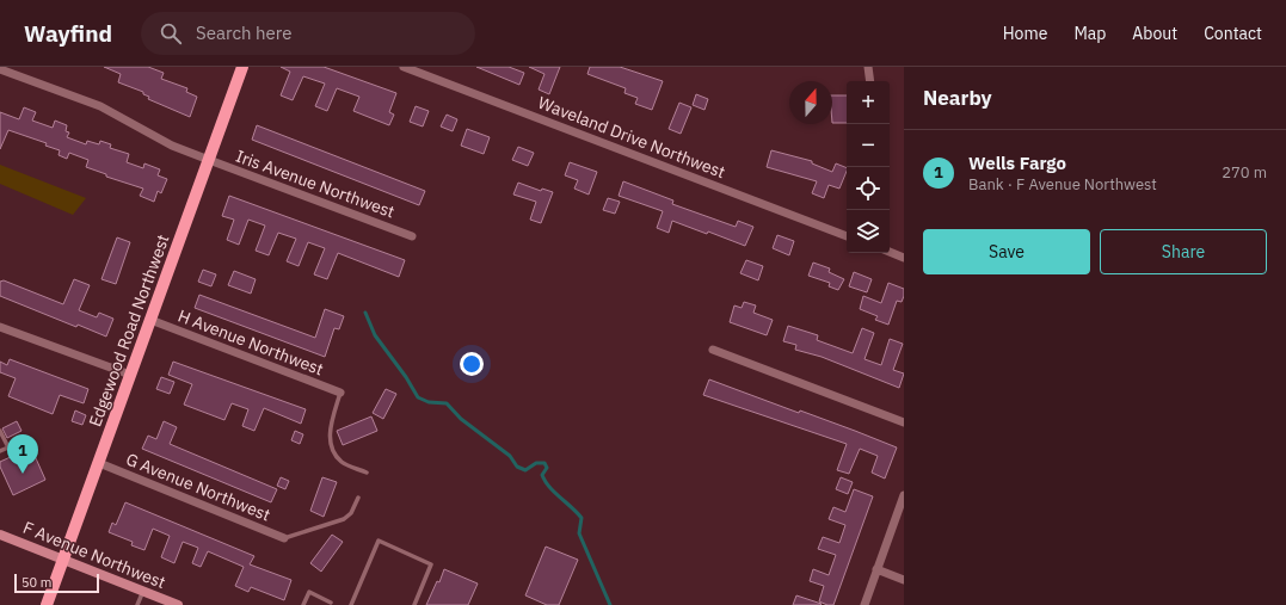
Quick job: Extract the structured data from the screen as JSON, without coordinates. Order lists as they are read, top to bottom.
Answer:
{
  "streets": {
    "main road": ["Edgewood Road Northwest", "F Avenue Northwest"],
    "street": [
      "Waveland Drive Northwest",
      "Iris Avenue Northwest",
      "H Avenue Northwest",
      "G Avenue Northwest"
    ]
  },
  "crossings": [
    ["Iris Avenue Northwest", "Edgewood Road Northwest"],
    ["Edgewood Road Northwest", "H Avenue Northwest"],
    ["Edgewood Road Northwest", "G Avenue Northwest"],
    ["Edgewood Road Northwest", "F Avenue Northwest"]
  ],
  "scale_bar": "50 m",
  "north": "top",
  "page": {
    "header": "Wayfind",
    "search": "Search here",
    "nav": [
      "Home",
      "Map",
      "About",
      "Contact"
    ],
    "heading": "Nearby",
    "map_buttons": ["+", "−"],
    "list": [
      {
        "mark": "1",
        "name": "Wells Fargo",
        "note": "Bank · F Avenue Northwest",
        "value": "270 m"
      }
    ],
    "buttons": ["Save", "Share"],
    "pins": "1",
    "scale": "50 m"
  }
}
